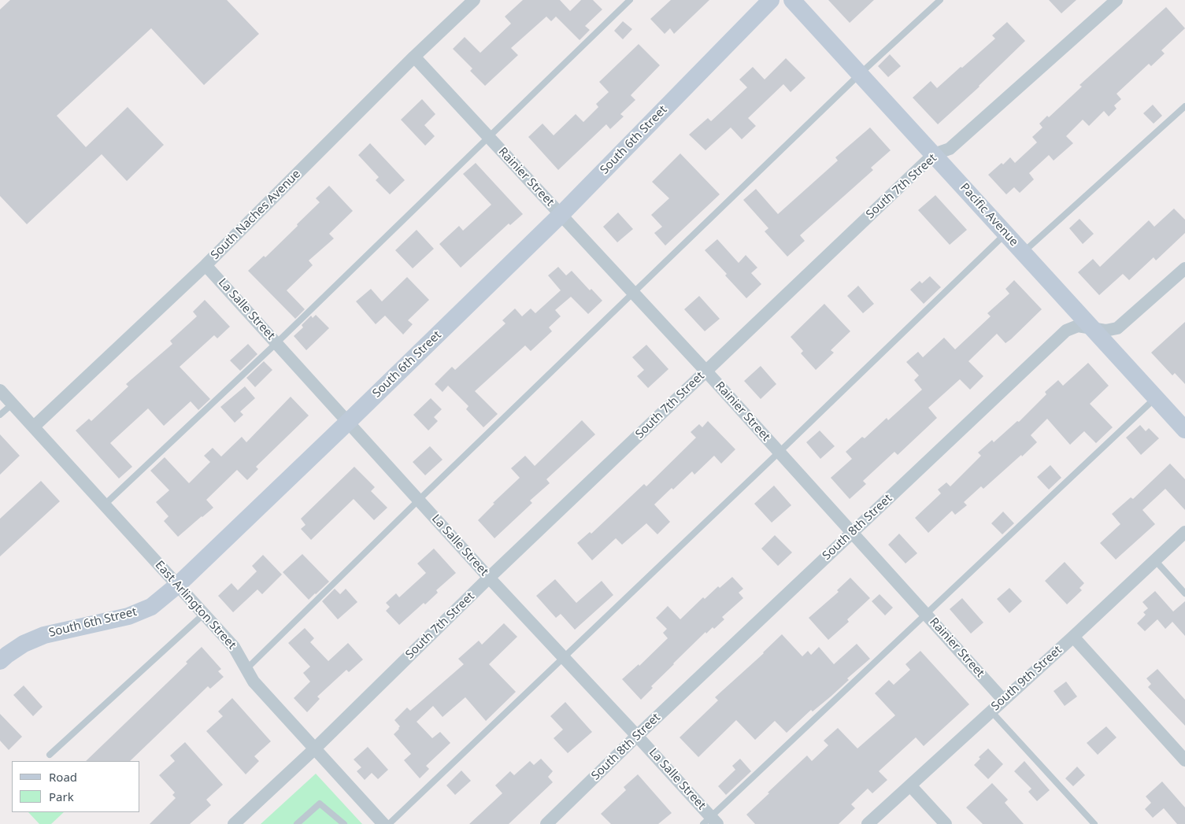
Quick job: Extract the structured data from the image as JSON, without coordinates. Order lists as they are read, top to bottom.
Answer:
{
  "streets": {
    "street": [
      "South 6th Street",
      "Rainier Street",
      "South 7th Street",
      "South Naches Avenue",
      "Pacific Avenue",
      "La Salle Street",
      "South 8th Street",
      "East Arlington Street",
      "South 9th Street"
    ]
  },
  "crossings": [
    ["South 6th Street", "Rainier Street"],
    ["South 6th Street", "La Salle Street"],
    ["South 6th Street", "East Arlington Street"],
    ["Rainier Street", "South 7th Street"],
    ["Rainier Street", "South Naches Avenue"],
    ["Rainier Street", "South 8th Street"],
    ["Rainier Street", "South 9th Street"],
    ["South 7th Street", "Pacific Avenue"],
    ["South 7th Street", "La Salle Street"],
    ["South 7th Street", "East Arlington Street"],
    ["South Naches Avenue", "La Salle Street"],
    ["South Naches Avenue", "East Arlington Street"],
    ["Pacific Avenue", "South 8th Street"],
    ["La Salle Street", "South 8th Street"]
  ],
  "legend": ["Road", "Park"]
}
